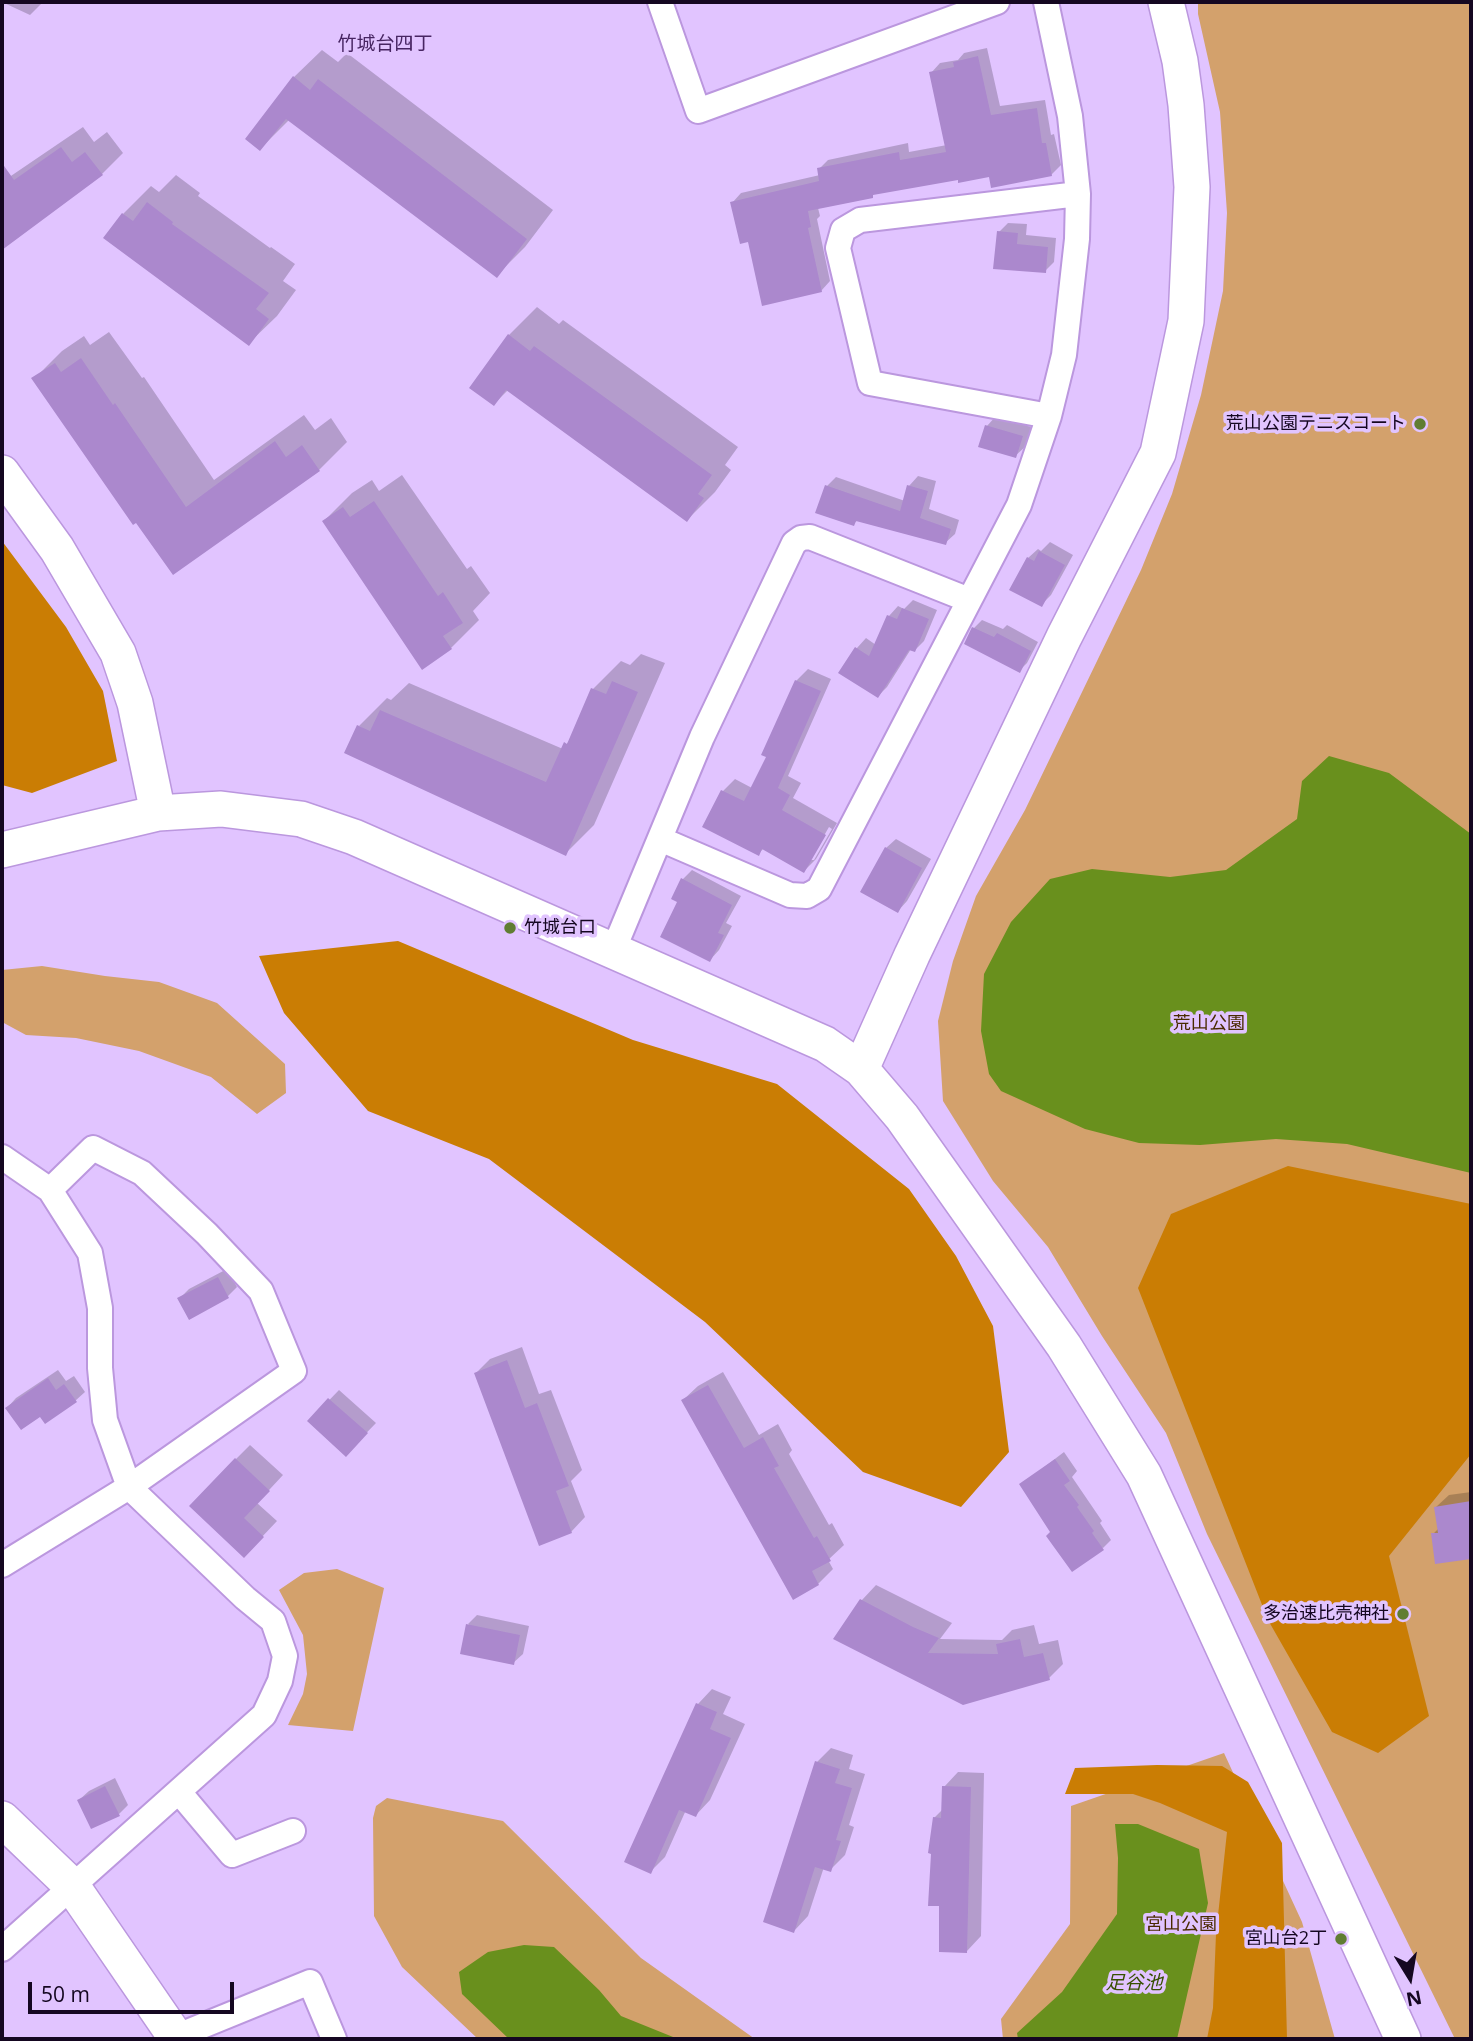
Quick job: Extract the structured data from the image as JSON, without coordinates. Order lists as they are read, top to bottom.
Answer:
{
  "districts": ["竹城台四丁"],
  "water": ["足谷池"],
  "parks": ["荒山公園", "宮山公園"],
  "places": [
    "荒山公園テニスコート",
    "竹城台口",
    "多治速比売神社",
    "宮山台2丁"
  ],
  "scale_bar": "50 m",
  "north": "bottom"
}
